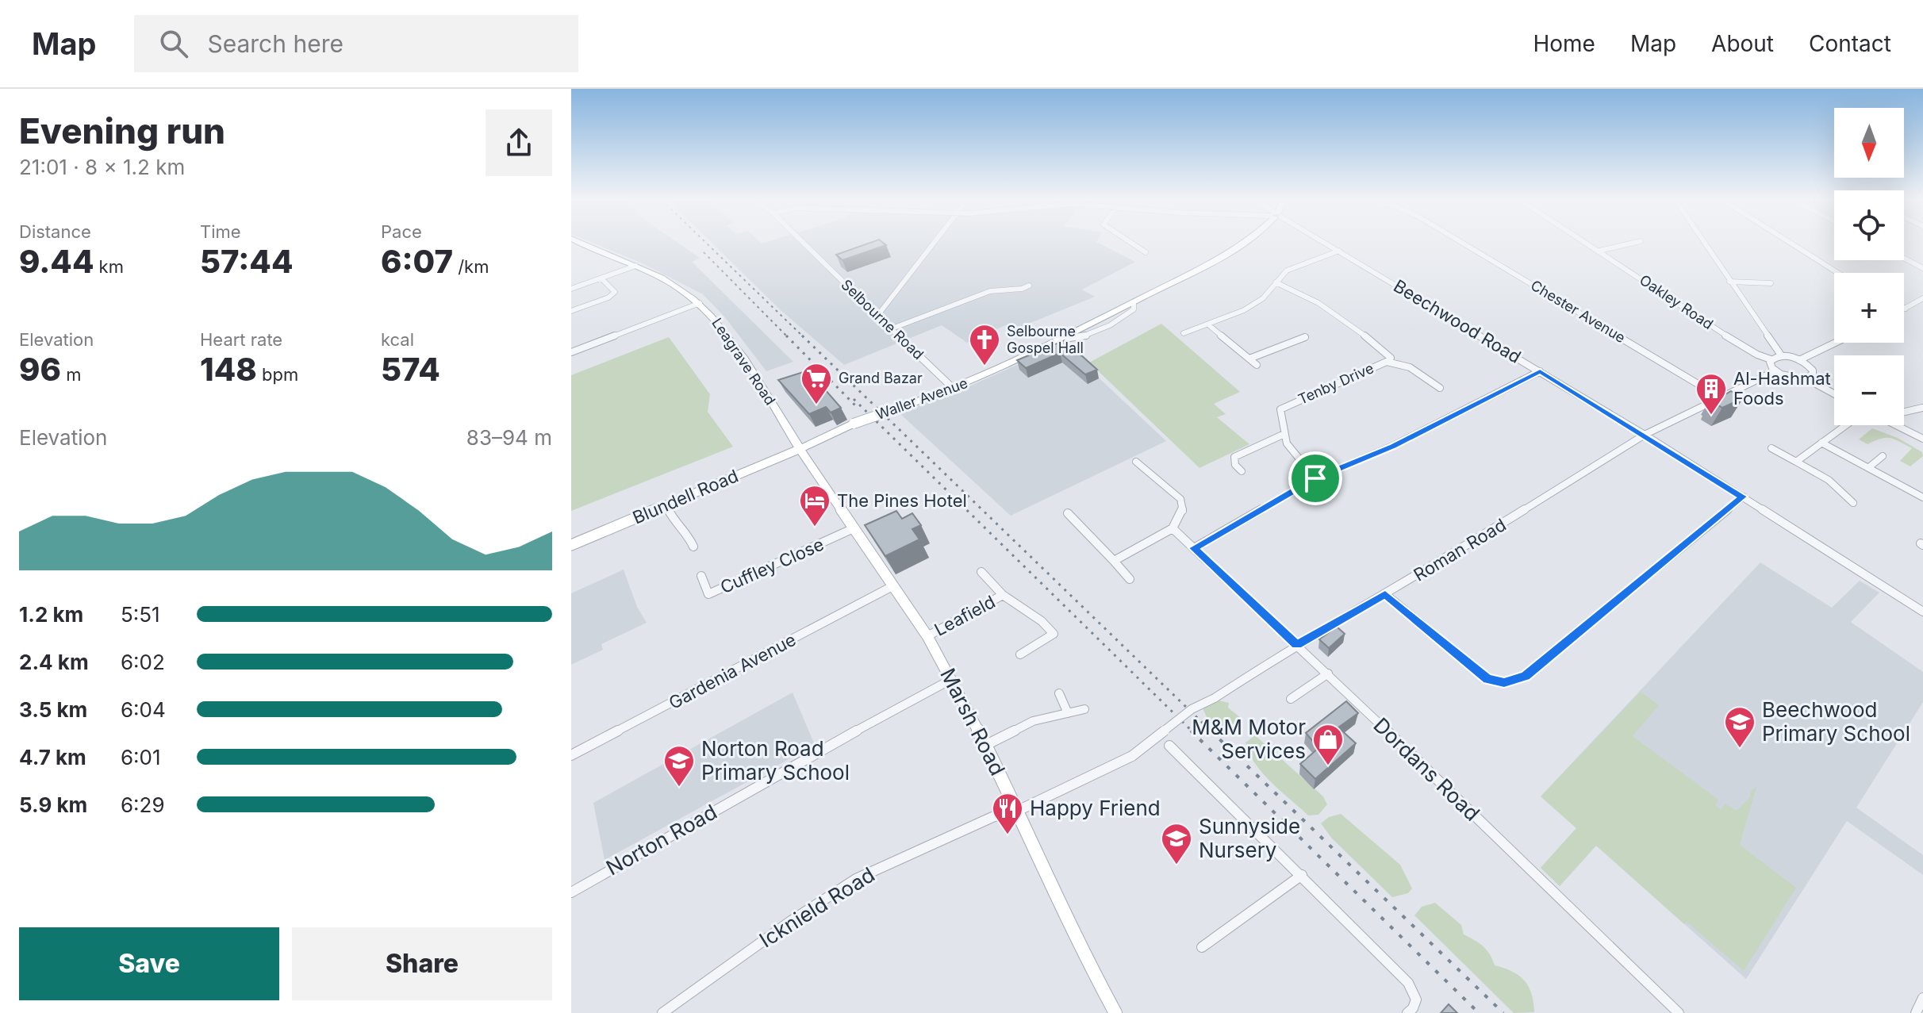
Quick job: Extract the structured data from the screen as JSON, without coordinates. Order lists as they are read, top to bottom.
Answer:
{
  "streets": {
    "main road": [
      "Leagrave Road",
      "Waller Avenue",
      "Blundell Road",
      "Marsh Road"
    ],
    "street": [
      "Oakley Road",
      "Chester Avenue",
      "Selbourne Road",
      "Beechwood Road",
      "Tenby Drive",
      "Roman Road",
      "Cuffley Close",
      "Leafield",
      "Gardenia Avenue",
      "Dordans Road",
      "Norton Road",
      "Icknield Road"
    ]
  },
  "crossings": [
    ["Chester Avenue", "Roman Road"],
    ["Selbourne Road", "Waller Avenue"],
    ["Beechwood Road", "Roman Road"],
    ["Leagrave Road", "Waller Avenue"],
    ["Leagrave Road", "Blundell Road"],
    ["Leagrave Road", "Marsh Road"],
    ["Waller Avenue", "Blundell Road"],
    ["Waller Avenue", "Marsh Road"],
    ["Blundell Road", "Marsh Road"],
    ["Roman Road", "Marsh Road"],
    ["Roman Road", "Dordans Road"],
    ["Roman Road", "Icknield Road"],
    ["Cuffley Close", "Marsh Road"],
    ["Leafield", "Marsh Road"],
    ["Gardenia Avenue", "Marsh Road"],
    ["Marsh Road", "Norton Road"],
    ["Marsh Road", "Icknield Road"]
  ],
  "places": {
    "church": ["Selbourne Gospel Hall"],
    "supermarket": ["Grand Bazar"],
    "building": ["Al-Hashmat Foods"],
    "hotel": ["The Pines Hotel"],
    "school or university": ["Beechwood Primary School", "Norton Road Primary School", "Sunnyside Nursery"],
    "shop": ["M&M Motor Services"],
    "restaurant": ["Happy Friend"]
  },
  "north": "bottom",
  "page": {
    "header": "Map",
    "search": "Search here",
    "nav": [
      "Home",
      "Map",
      "About",
      "Contact"
    ],
    "heading": ["Evening run", "21:01 · 8 × 1.2 km"],
    "map_buttons": ["+", "−"],
    "stats": [
      ["Distance", "9.44 km"],
      ["Time", "57:44"],
      ["Pace", "6:07 /km"],
      ["Elevation", "96 m"],
      ["Heart rate", "148 bpm"],
      ["kcal", "574"]
    ],
    "chart": ["Elevation", "83–94 m"],
    "list": [
      {
        "name": "1.2 km",
        "note": "5:51"
      },
      {
        "name": "2.4 km",
        "note": "6:02"
      },
      {
        "name": "3.5 km",
        "note": "6:04"
      },
      {
        "name": "4.7 km",
        "note": "6:01"
      },
      {
        "name": "5.9 km",
        "note": "6:29"
      }
    ],
    "buttons": ["Save", "Share"]
  }
}
